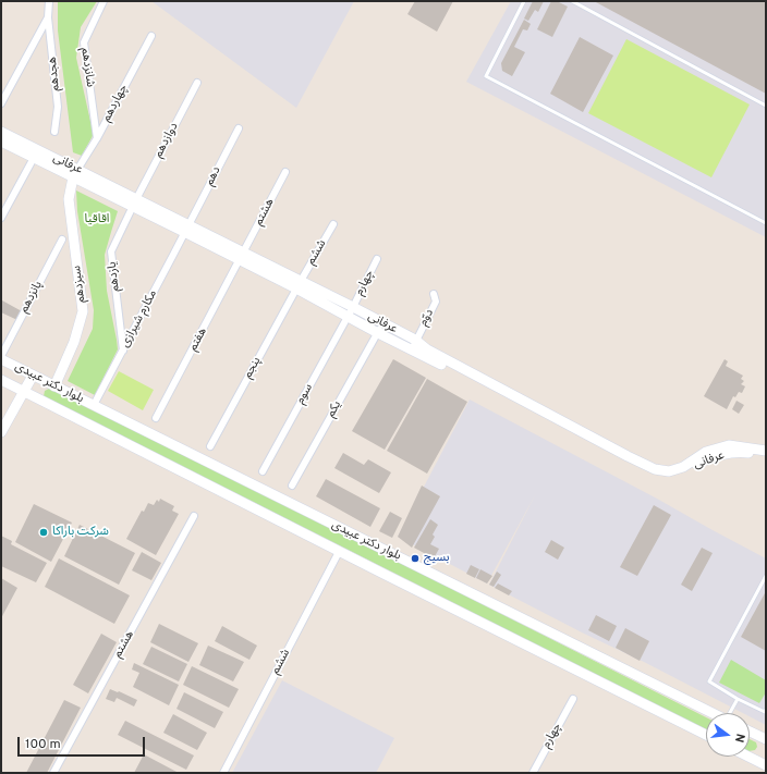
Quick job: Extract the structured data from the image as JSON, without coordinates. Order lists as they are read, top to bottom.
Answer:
{
  "streets": {
    "main road": ["عرفانی", "سیزدهم", "بلوار دکتر عبیدی"],
    "street": [
      "شانزدهم",
      "هجدهم",
      "چهاردهم",
      "دوازدهم",
      "دهم",
      "هشتم",
      "ششم",
      "یازدهم",
      "چهارم",
      "پانزدهم",
      "دوّم",
      "مکارم شیرازی",
      "هفتم",
      "پنجم",
      "سوم",
      "یکم"
    ]
  },
  "crossings": [
    ["شانزدهم", "چهاردهم"],
    ["چهاردهم", "عرفانی"],
    ["چهاردهم", "سیزدهم"],
    ["دوازدهم", "عرفانی"],
    ["دوازدهم", "یازدهم"],
    ["عرفانی", "دهم"],
    ["عرفانی", "هشتم"],
    ["عرفانی", "ششم"],
    ["عرفانی", "یازدهم"],
    ["عرفانی", "چهارم"],
    ["عرفانی", "سیزدهم"],
    ["عرفانی", "دوّم"],
    ["عرفانی", "مکارم شیرازی"],
    ["عرفانی", "هفتم"],
    ["عرفانی", "پنجم"],
    ["عرفانی", "سوم"],
    ["عرفانی", "یکم"],
    ["دهم", "مکارم شیرازی"],
    ["هشتم", "هفتم"],
    ["ششم", "پنجم"],
    ["ششم", "بلوار دکتر عبیدی"],
    ["یازدهم", "مکارم شیرازی"],
    ["چهارم", "سوم"],
    ["سیزدهم", "بلوار دکتر عبیدی"],
    ["مکارم شیرازی", "بلوار دکتر عبیدی"]
  ],
  "parks": ["اقاقیا"],
  "places": ["شرکت باراکا", "بسیج"],
  "scale_bar": "100 m",
  "north": "right"
}
